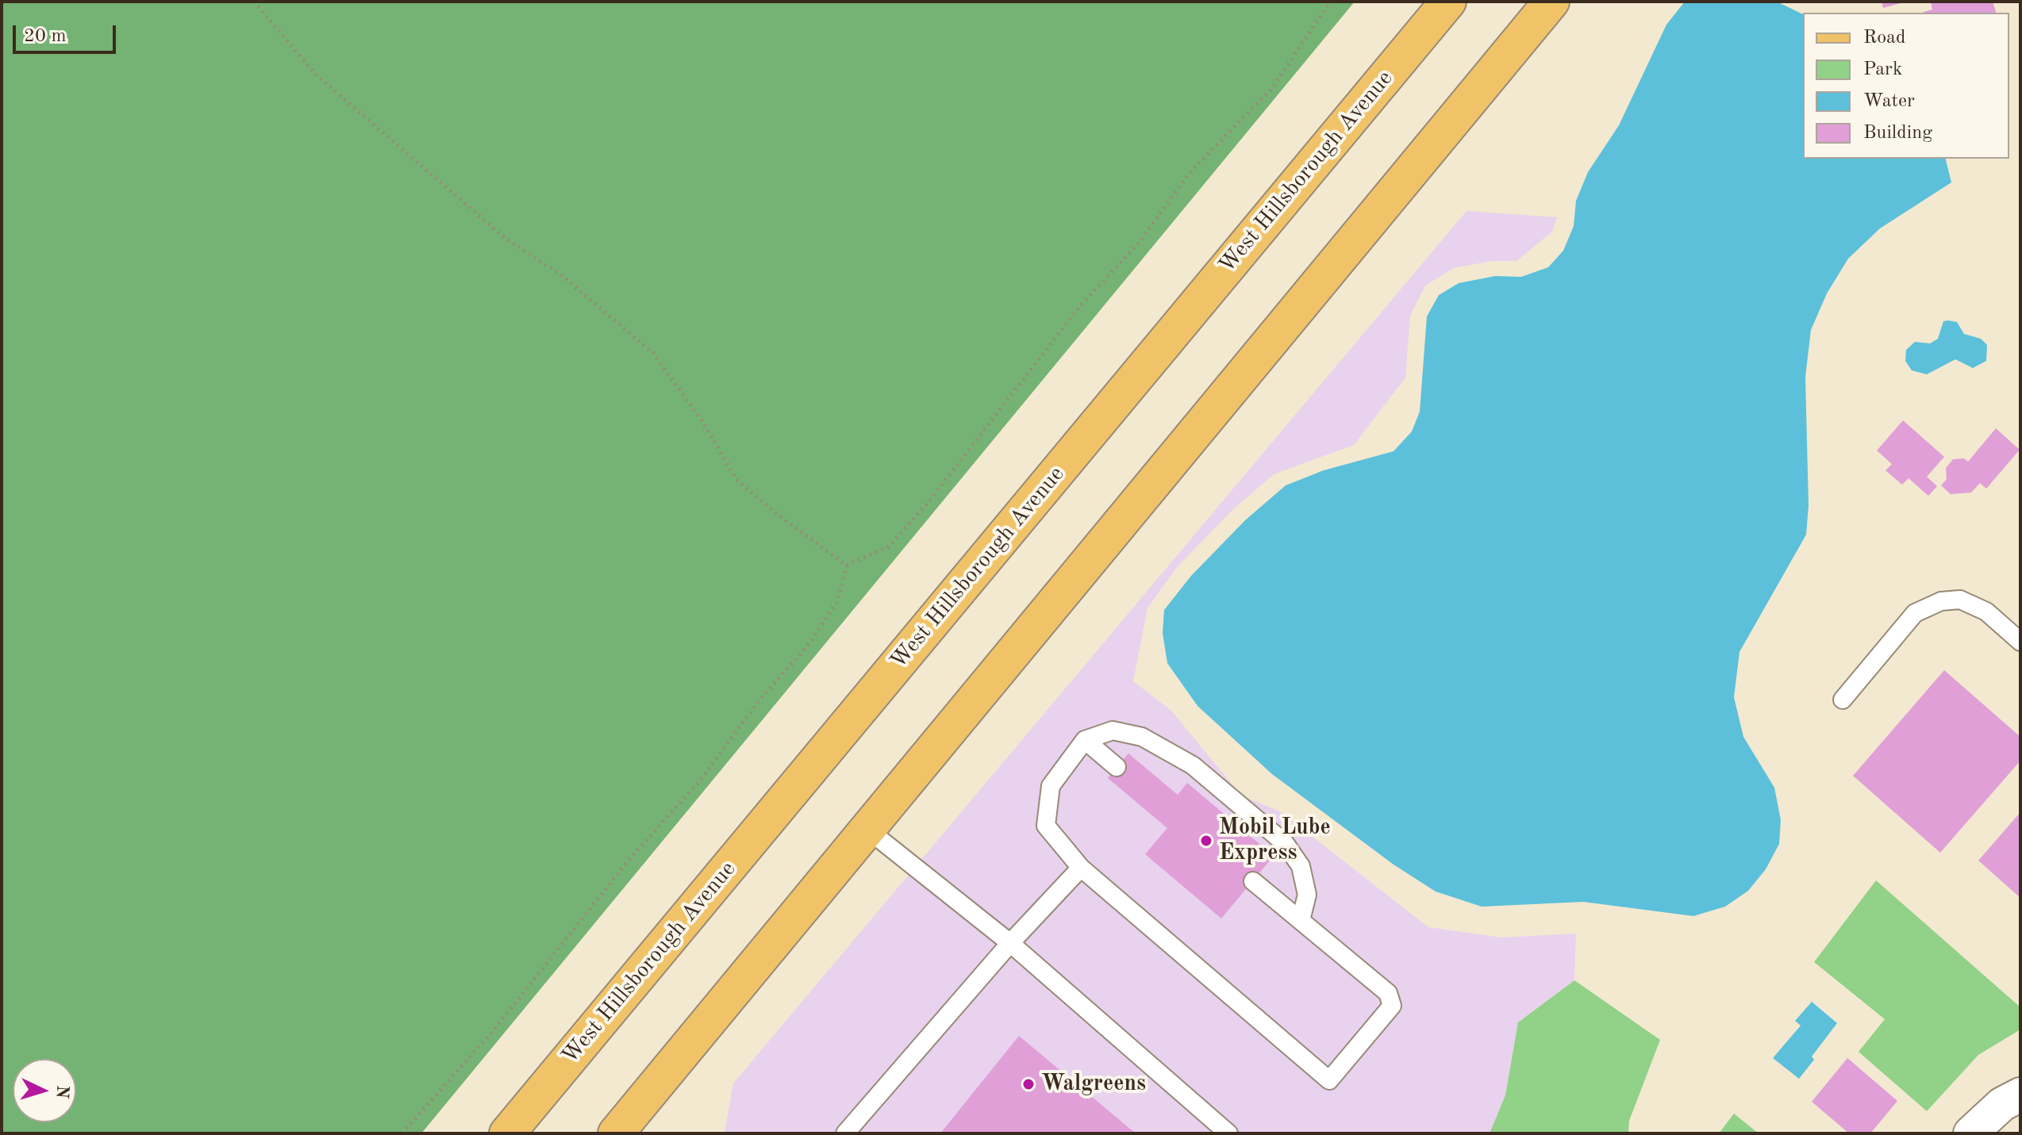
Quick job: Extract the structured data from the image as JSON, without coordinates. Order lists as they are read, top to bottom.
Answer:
{
  "streets": {
    "main road": ["West Hillsborough Avenue"]
  },
  "places": ["Mobil Lube Express", "Walgreens"],
  "legend": [
    "Road",
    "Park",
    "Water",
    "Building"
  ],
  "scale_bar": "20 m",
  "north": "right"
}
